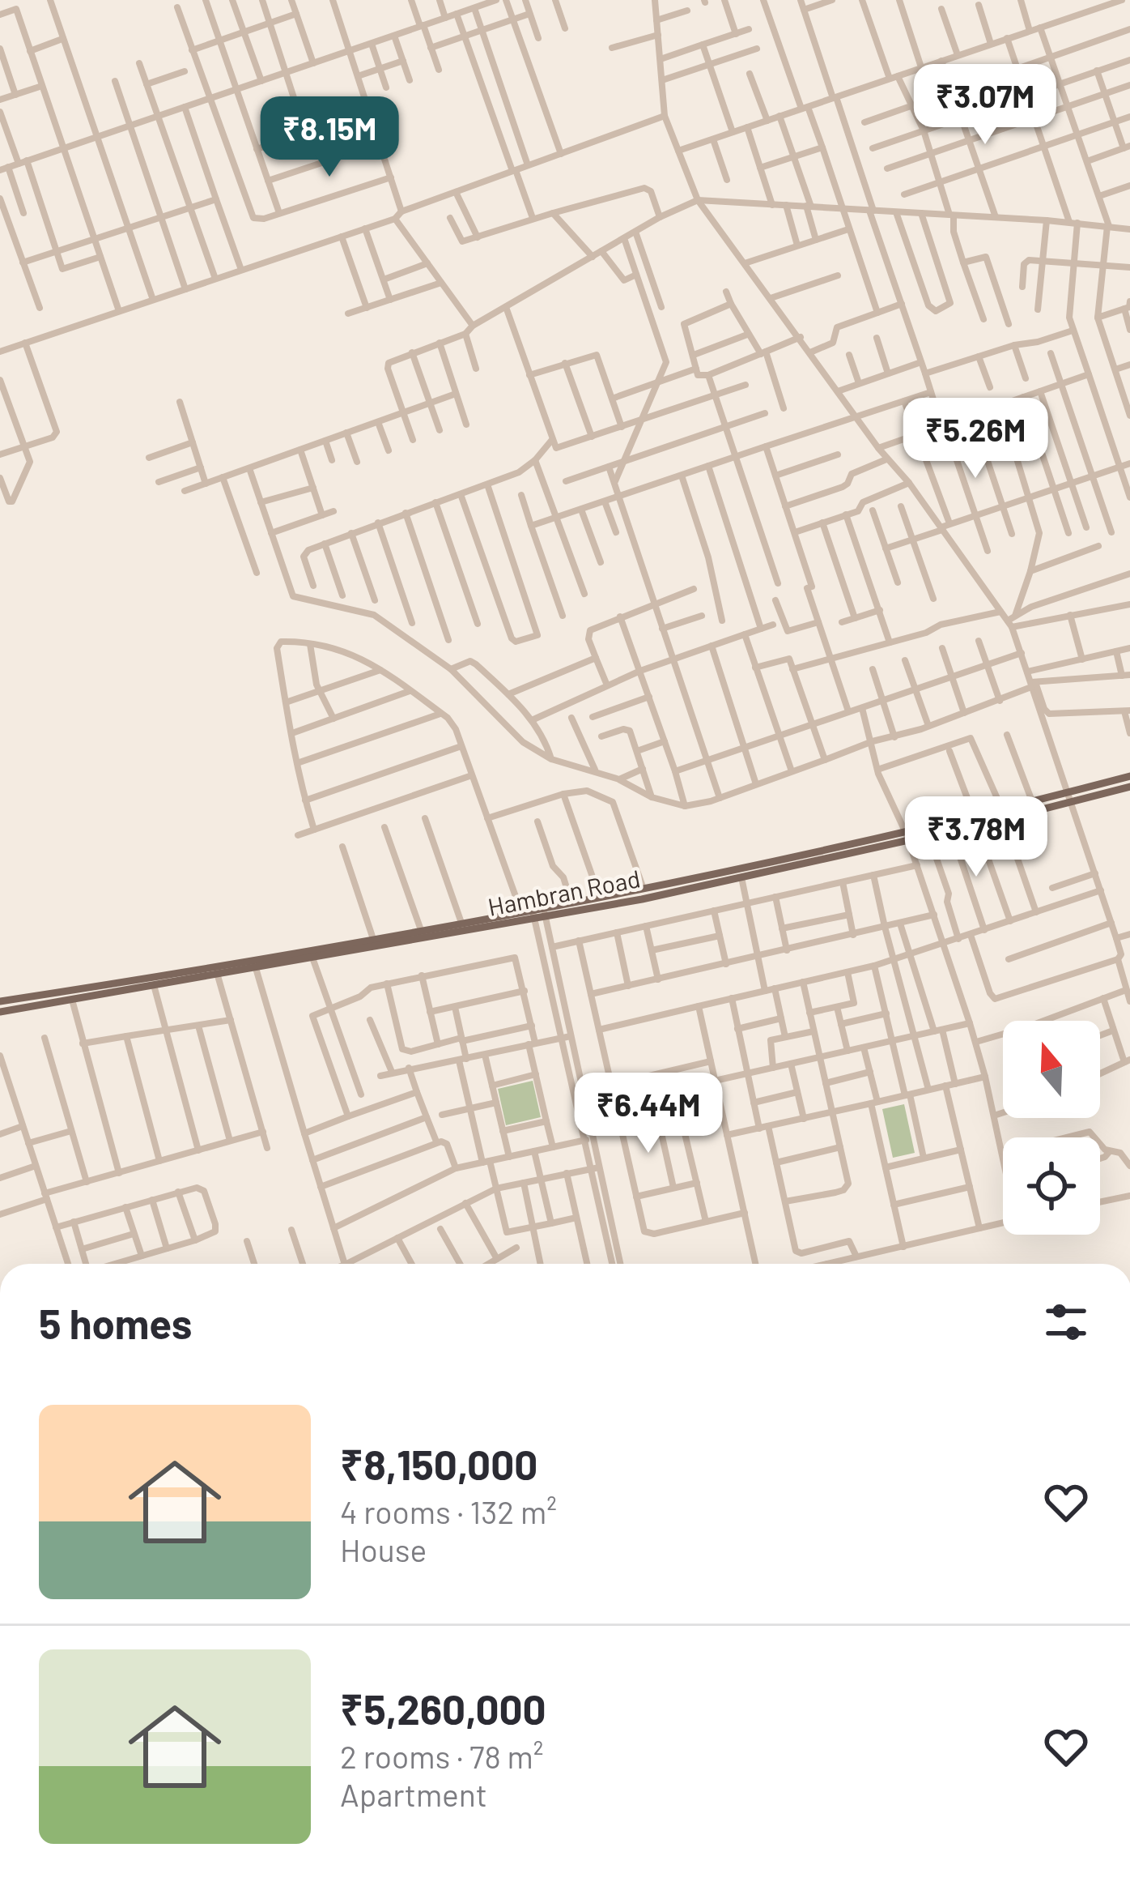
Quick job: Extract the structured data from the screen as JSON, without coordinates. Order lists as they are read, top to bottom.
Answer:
{
  "streets": {
    "main road": ["Hambran Road"]
  },
  "north": "top",
  "page": {
    "price": [
      "₹3.07M",
      "₹8.15M",
      "₹5.26M",
      "₹3.78M",
      "₹6.44M"
    ],
    "heading": "5 homes",
    "list": [
      {
        "name": "₹8,150,000",
        "note": "4 rooms · 132 m² · House"
      },
      {
        "name": "₹5,260,000",
        "note": "2 rooms · 78 m² · Apartment"
      }
    ]
  }
}
